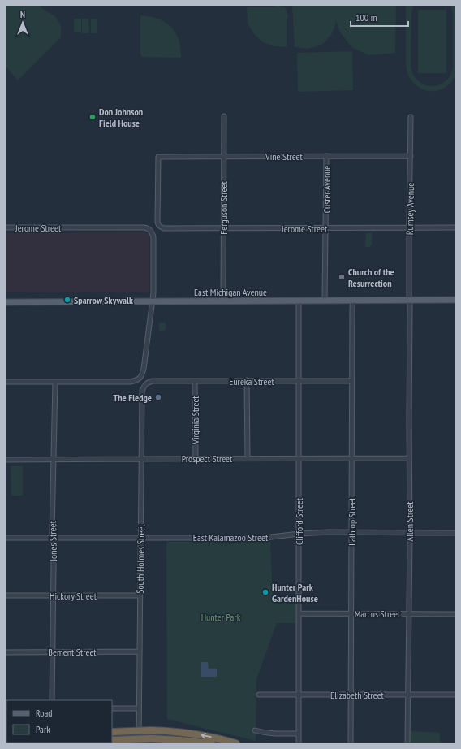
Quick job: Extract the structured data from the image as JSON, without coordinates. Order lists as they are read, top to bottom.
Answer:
{
  "streets": {
    "main road": ["East Michigan Avenue"],
    "street": [
      "Vine Street",
      "Custer Avenue",
      "Ferguson Street",
      "Rumsey Avenue",
      "Jerome Street",
      "Eureka Street",
      "Virginia Street",
      "Prospect Street",
      "Clifford Street",
      "Lathrop Street",
      "Allen Street",
      "East Kalamazoo Street",
      "Jones Street",
      "South Holmes Street",
      "Hickory Street",
      "Marcus Street",
      "Bement Street",
      "Elizabeth Street"
    ]
  },
  "crossings": [
    ["Vine Street", "Custer Avenue"],
    ["Vine Street", "Ferguson Street"],
    ["Vine Street", "Rumsey Avenue"],
    ["Vine Street", "Jerome Street"],
    ["Custer Avenue", "Jerome Street"],
    ["Custer Avenue", "East Michigan Avenue"],
    ["Ferguson Street", "Jerome Street"],
    ["Ferguson Street", "East Michigan Avenue"],
    ["Rumsey Avenue", "Jerome Street"],
    ["Rumsey Avenue", "East Michigan Avenue"],
    ["Rumsey Avenue", "Allen Street"],
    ["Jerome Street", "East Michigan Avenue"],
    ["East Michigan Avenue", "Clifford Street"],
    ["East Michigan Avenue", "Lathrop Street"],
    ["East Michigan Avenue", "Allen Street"],
    ["Eureka Street", "Virginia Street"],
    ["Eureka Street", "Clifford Street"],
    ["Eureka Street", "Lathrop Street"],
    ["Eureka Street", "South Holmes Street"],
    ["Virginia Street", "Prospect Street"],
    ["Prospect Street", "Clifford Street"],
    ["Prospect Street", "Lathrop Street"],
    ["Prospect Street", "Allen Street"],
    ["Prospect Street", "Jones Street"],
    ["Prospect Street", "South Holmes Street"],
    ["Clifford Street", "East Kalamazoo Street"],
    ["Clifford Street", "Marcus Street"],
    ["Clifford Street", "Elizabeth Street"],
    ["Lathrop Street", "East Kalamazoo Street"],
    ["Lathrop Street", "Marcus Street"],
    ["Lathrop Street", "Elizabeth Street"],
    ["Allen Street", "East Kalamazoo Street"],
    ["Allen Street", "Marcus Street"],
    ["Allen Street", "Elizabeth Street"],
    ["East Kalamazoo Street", "Jones Street"],
    ["East Kalamazoo Street", "South Holmes Street"],
    ["Jones Street", "Hickory Street"],
    ["Jones Street", "Bement Street"],
    ["South Holmes Street", "Hickory Street"],
    ["South Holmes Street", "Bement Street"]
  ],
  "parks": ["Hunter Park"],
  "places": [
    "Don Johnson Field House",
    "Church of the Resurrection",
    "Sparrow Skywalk",
    "The Fledge",
    "Hunter Park GardenHouse"
  ],
  "legend": ["Road", "Park"],
  "scale_bar": "100 m",
  "north": "top"
}
